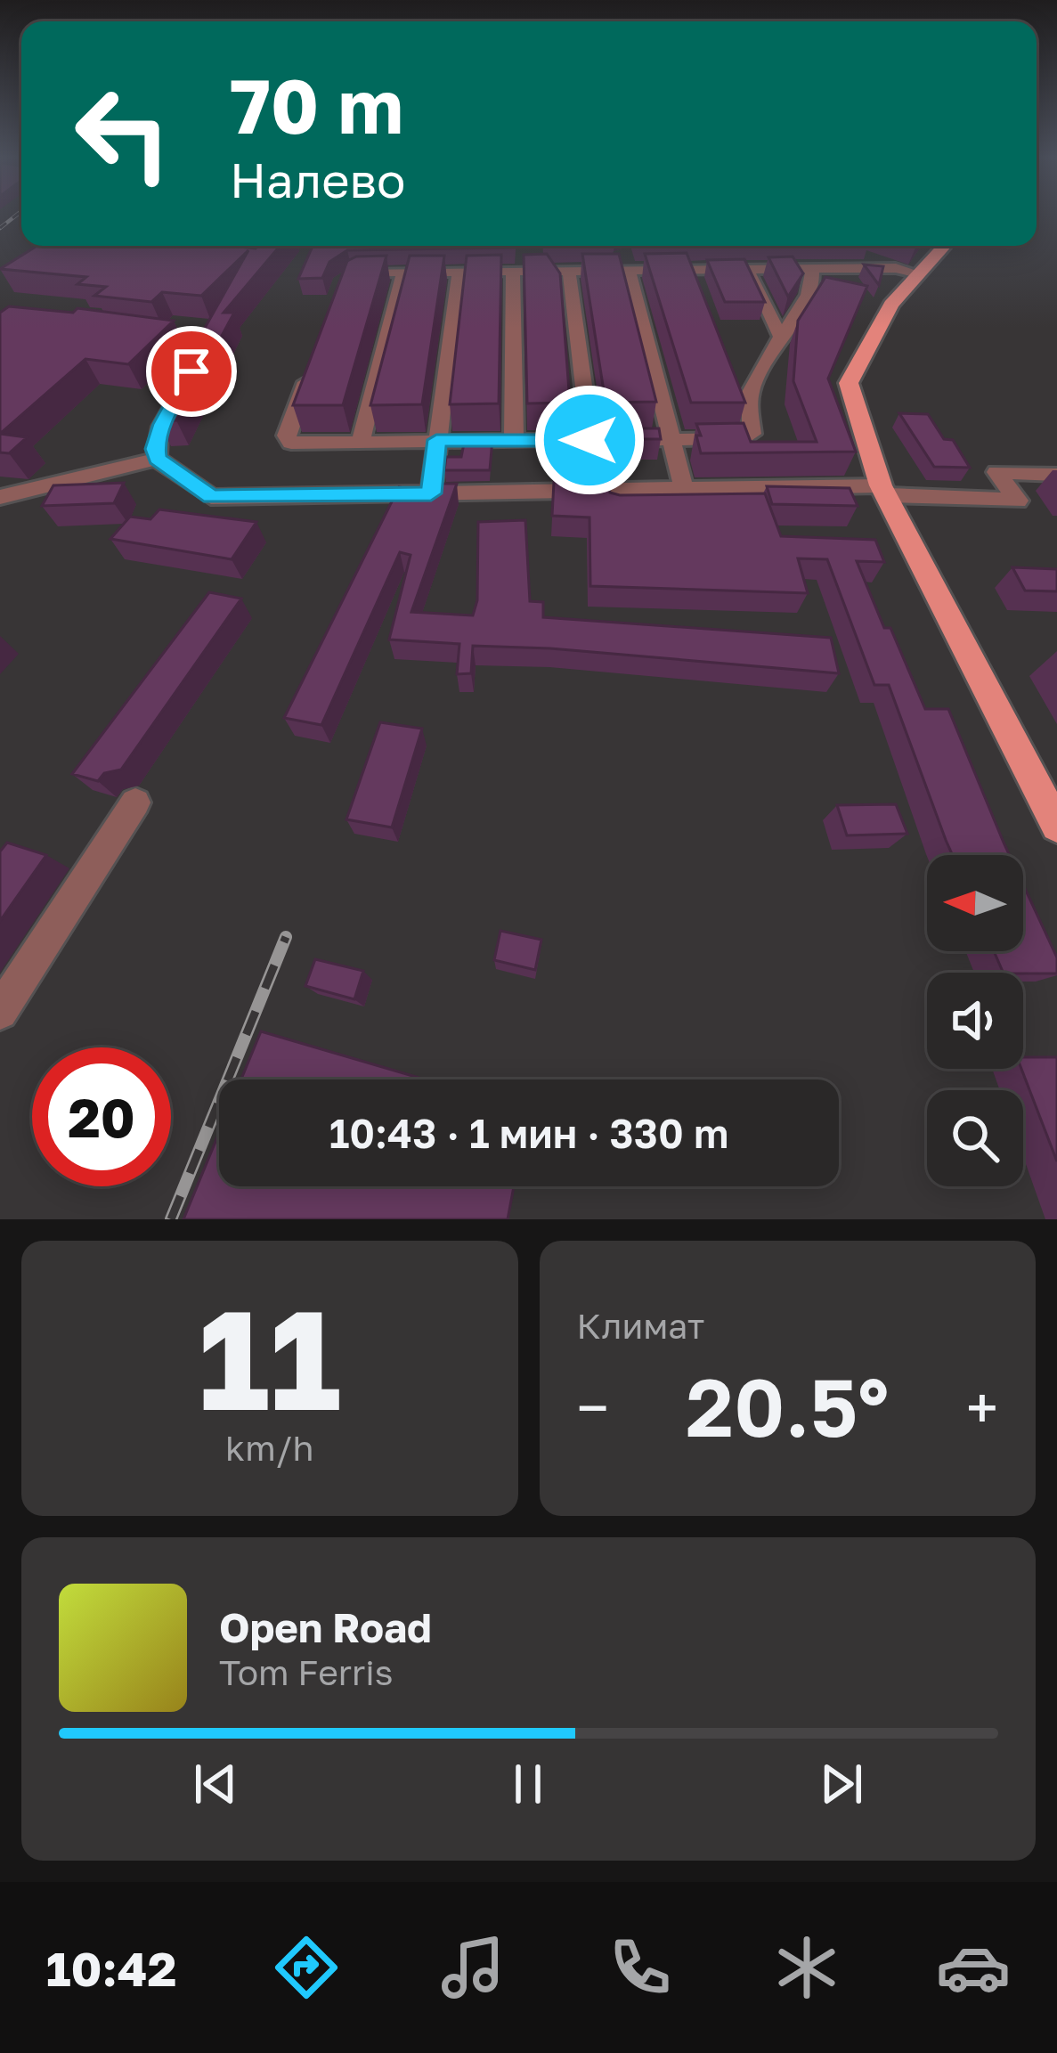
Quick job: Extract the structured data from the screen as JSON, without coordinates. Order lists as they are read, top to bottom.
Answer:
{
  "north": "left",
  "page": {
    "turn": ["70 m", "Налево"],
    "limit": "20",
    "trip": "10:43 · 1 мин · 330 m",
    "tile": [
      ["11", "km/h"],
      "Климат"
    ],
    "heat": ["−", "20.5°", "+"],
    "song": ["Open Road", "Tom Ferris"],
    "tabs": "10:42"
  }
}
